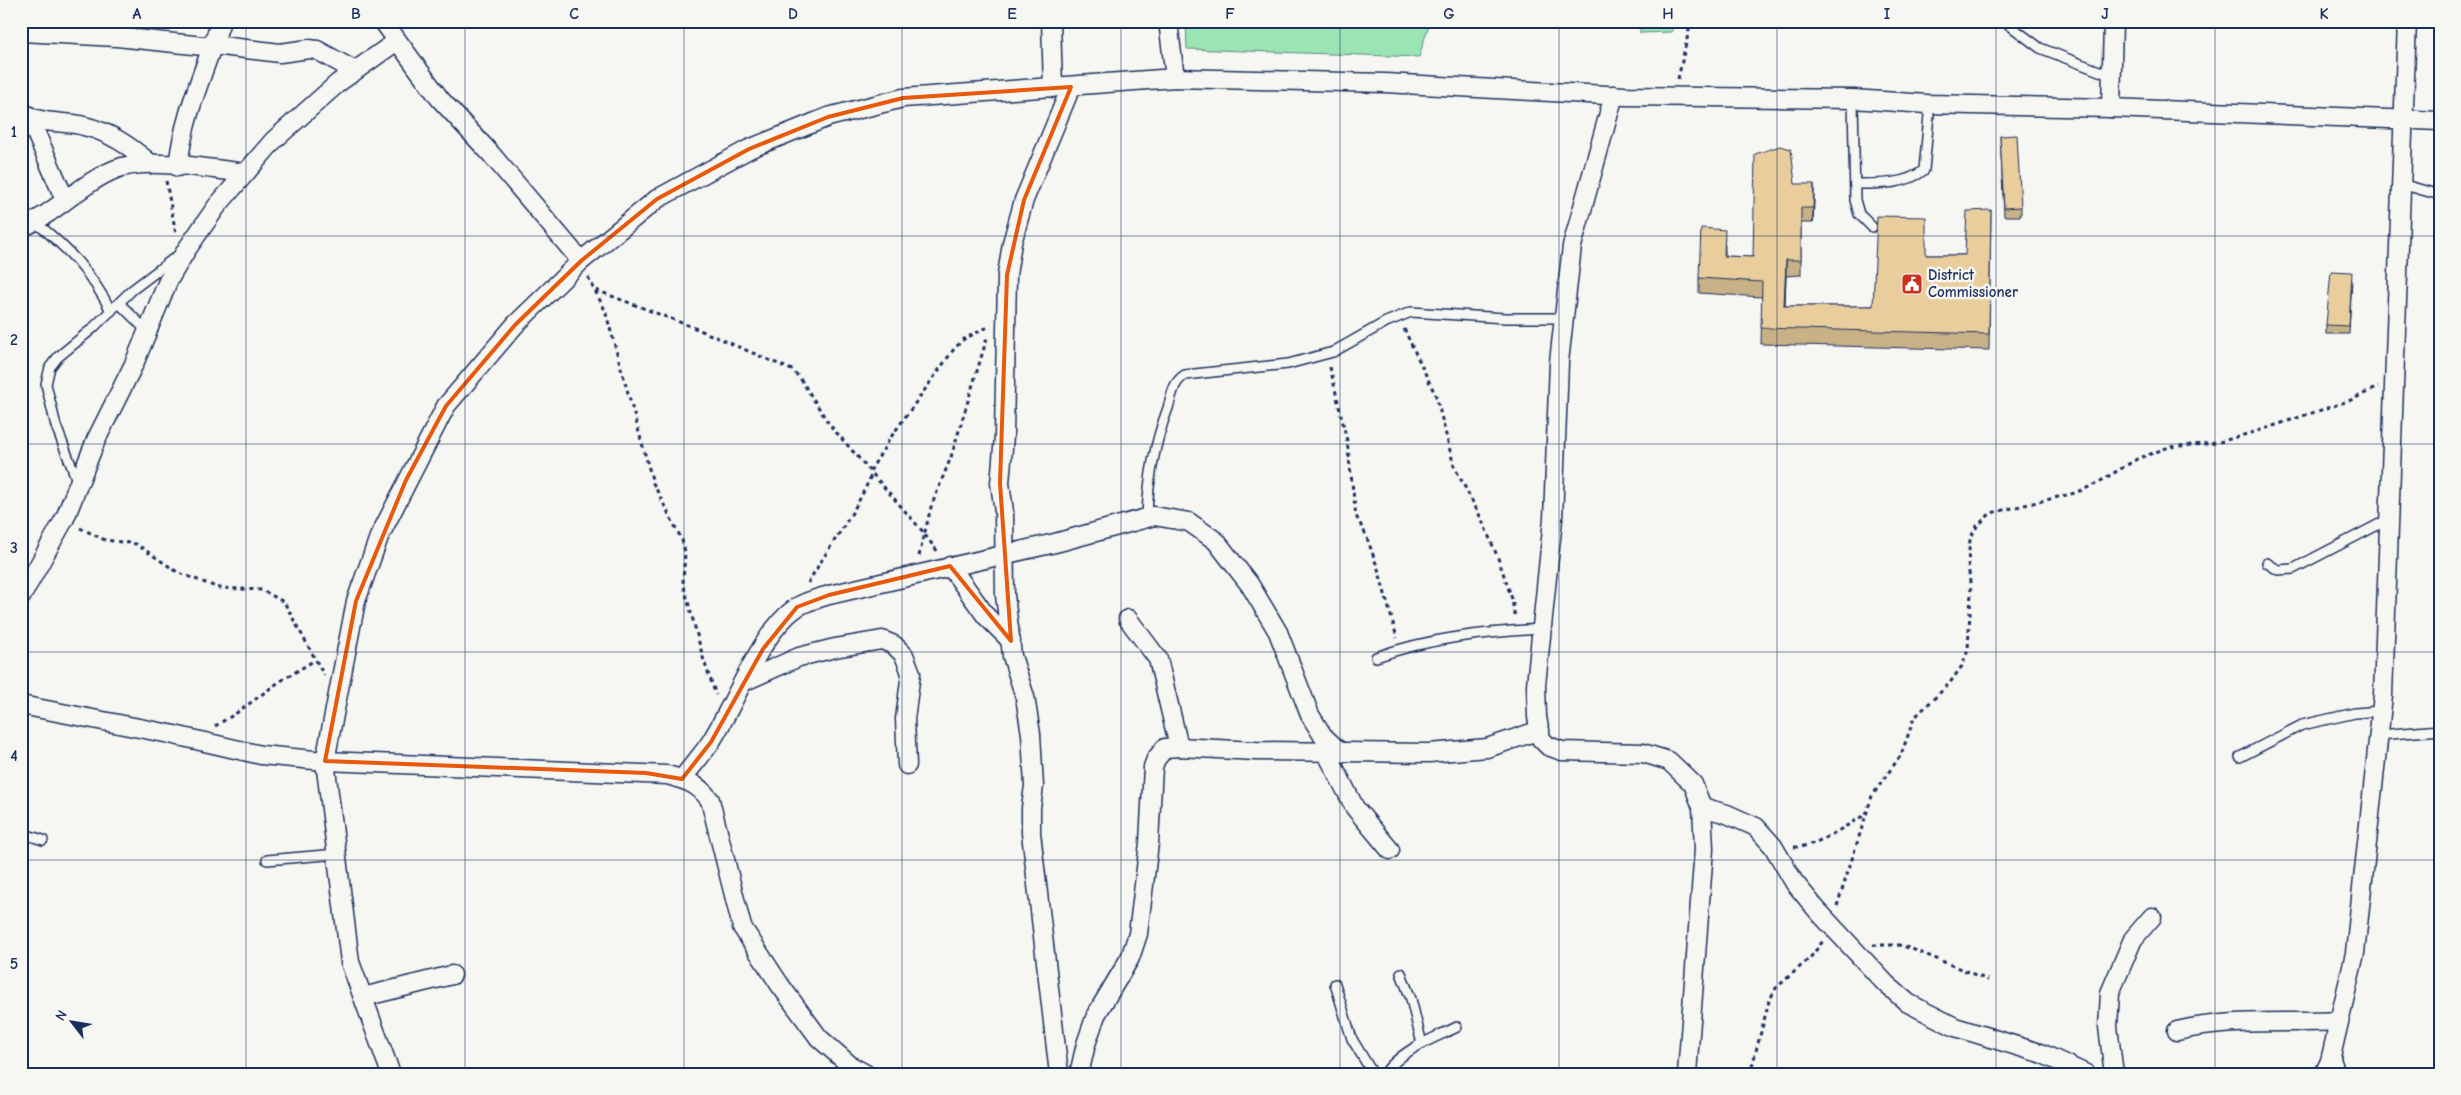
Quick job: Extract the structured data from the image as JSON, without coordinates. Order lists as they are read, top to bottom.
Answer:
{
  "places": {
    "public building": ["District Commissioner"]
  },
  "north": "top left",
  "grid": {
    "columns": [
      "A",
      "B",
      "C",
      "D",
      "E",
      "F",
      "G",
      "H",
      "I",
      "J",
      "K"
    ],
    "rows": [
      "1",
      "2",
      "3",
      "4",
      "5"
    ]
  }
}
